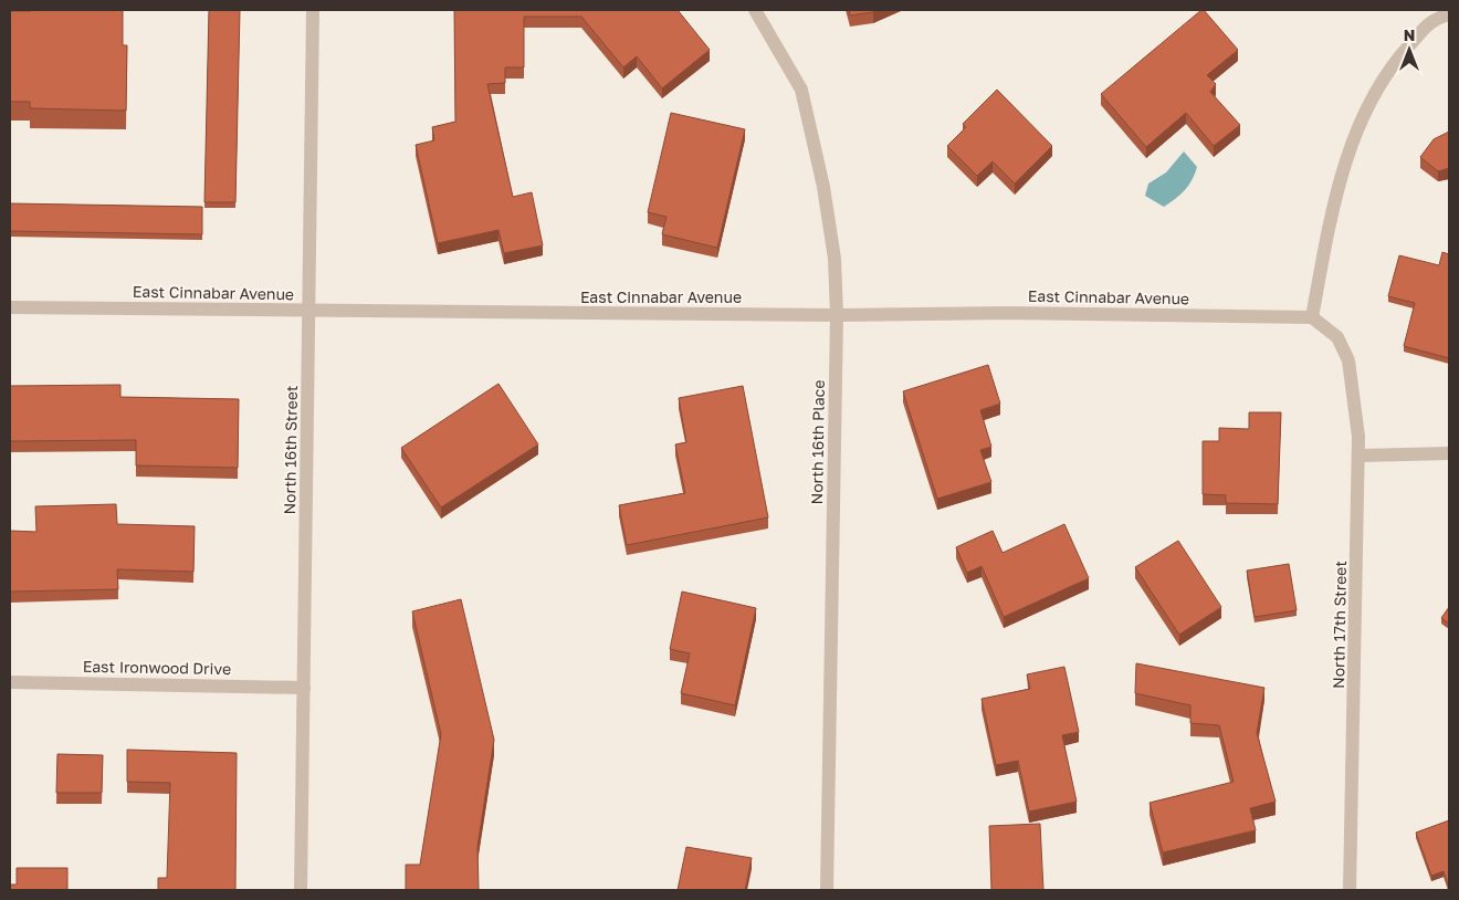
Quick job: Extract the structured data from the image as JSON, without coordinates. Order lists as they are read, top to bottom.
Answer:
{
  "streets": {
    "street": [
      "East Cinnabar Avenue",
      "North 16th Place",
      "North 16th Street",
      "North 17th Street",
      "East Ironwood Drive"
    ]
  },
  "crossings": [
    ["East Cinnabar Avenue", "North 16th Place"],
    ["East Cinnabar Avenue", "North 16th Street"],
    ["East Cinnabar Avenue", "North 17th Street"],
    ["North 16th Street", "East Ironwood Drive"]
  ],
  "north": "top"
}
